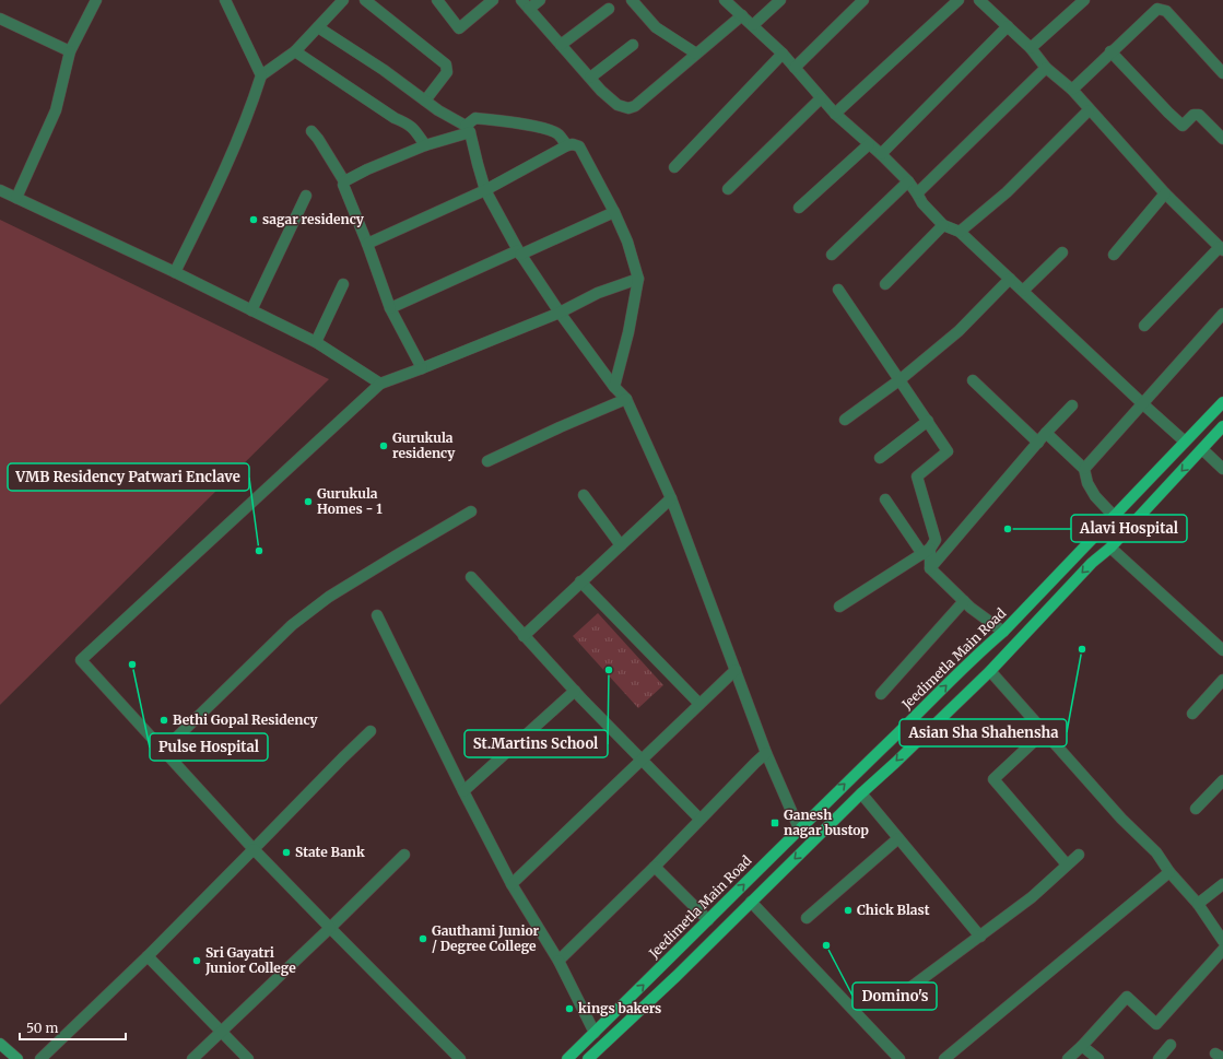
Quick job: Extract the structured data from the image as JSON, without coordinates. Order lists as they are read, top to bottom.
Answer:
{
  "streets": {
    "main road": ["Jeedimetla Main Road"]
  },
  "places": {
    "other": [
      "sagar residency",
      "Gurukula residency",
      "Gurukula Homes - 1",
      "Alavi Hospital",
      "VMB Residency Patwari Enclave",
      "Asian Sha Shahensha",
      "Pulse Hospital",
      "St.Martins School",
      "Bethi Gopal Residency",
      "State Bank",
      "Chick Blast",
      "Gauthami Junior / Degree College",
      "Domino's",
      "Sri Gayatri Junior College",
      "kings bakers"
    ],
    "transit": ["Ganesh nagar bustop"]
  },
  "scale_bar": "50 m"
}
